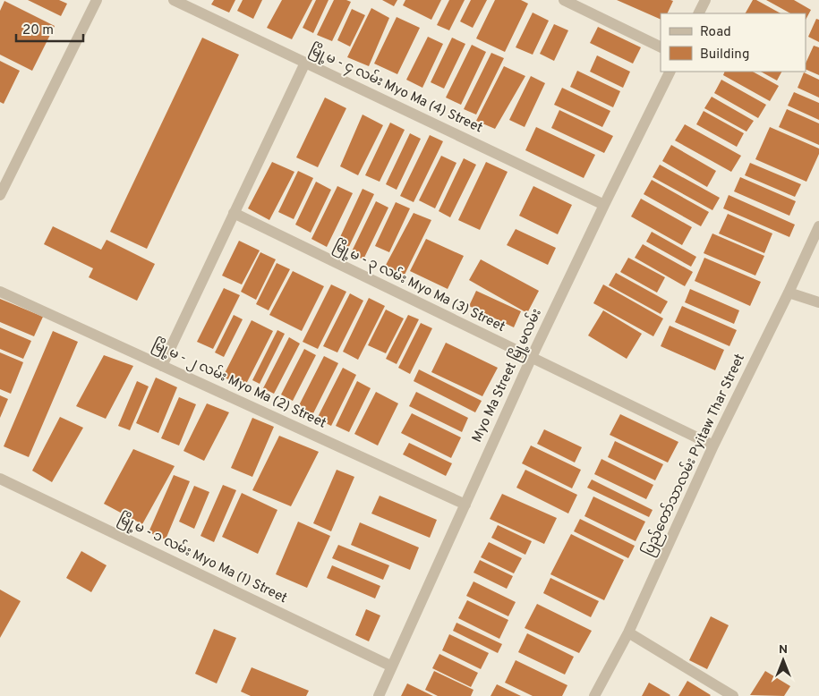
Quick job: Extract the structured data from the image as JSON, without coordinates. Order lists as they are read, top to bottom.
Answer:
{
  "streets": {
    "street": [
      "မြို့မ - ၄ လမ်း Myo Ma (4) Street",
      "မြို့မ - ၃ လမ်း Myo Ma (3) Street",
      "Myo Ma Street မြို့မလမ်း",
      "မြို့မ - ၂ လမ်း Myo Ma (2) Street",
      "ပြည်တော်သာလမ်း Pyitaw Thar Street",
      "မြို့မ - ၁ လမ်း Myo Ma (1) Street"
    ]
  },
  "crossings": [
    ["မြို့မ - ၄ လမ်း Myo Ma (4) Street", "Myo Ma Street မြို့မလမ်း"],
    ["မြို့မ - ၃ လမ်း Myo Ma (3) Street", "Myo Ma Street မြို့မလမ်း"],
    ["မြို့မ - ၃ လမ်း Myo Ma (3) Street", "ပြည်တော်သာလမ်း Pyitaw Thar Street"],
    ["Myo Ma Street မြို့မလမ်း", "မြို့မ - ၂ လမ်း Myo Ma (2) Street"],
    ["Myo Ma Street မြို့မလမ်း", "မြို့မ - ၁ လမ်း Myo Ma (1) Street"]
  ],
  "legend": ["Road", "Building"],
  "scale_bar": "20 m",
  "north": "top"
}
